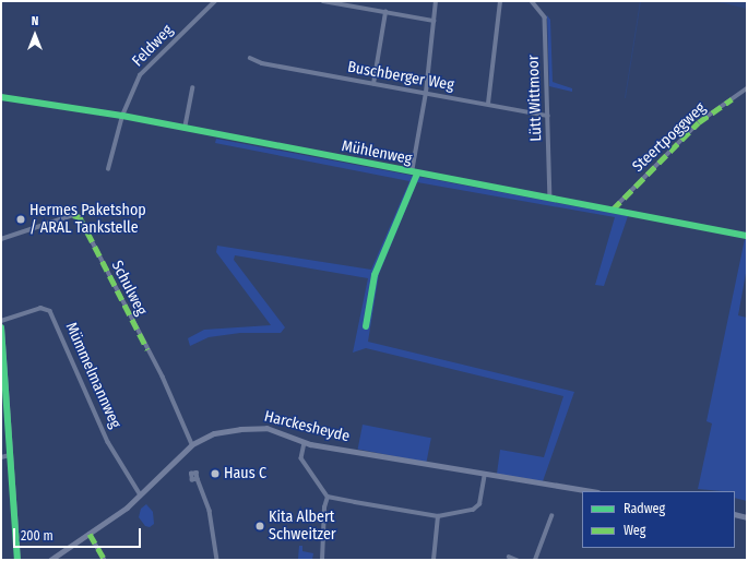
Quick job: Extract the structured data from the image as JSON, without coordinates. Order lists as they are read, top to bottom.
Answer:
{
  "streets": {
    "main road": ["Harckesheyde"],
    "street": [
      "Feldweg",
      "Buschberger Weg",
      "Lütt Wittmoor",
      "Steertpoggweg",
      "Mühlenweg",
      "Schulweg",
      "Mümmelmannweg"
    ]
  },
  "crossings": [
    ["Feldweg", "Mühlenweg"],
    ["Buschberger Weg", "Lütt Wittmoor"],
    ["Lütt Wittmoor", "Mühlenweg"],
    ["Steertpoggweg", "Mühlenweg"],
    ["Schulweg", "Harckesheyde"],
    ["Mümmelmannweg", "Harckesheyde"]
  ],
  "places": ["Hermes Paketshop / ARAL Tankstelle", "Haus C", "Kita Albert Schweitzer"],
  "legend": ["Radweg", "Weg"],
  "scale_bar": "200 m",
  "north": "top"
}
